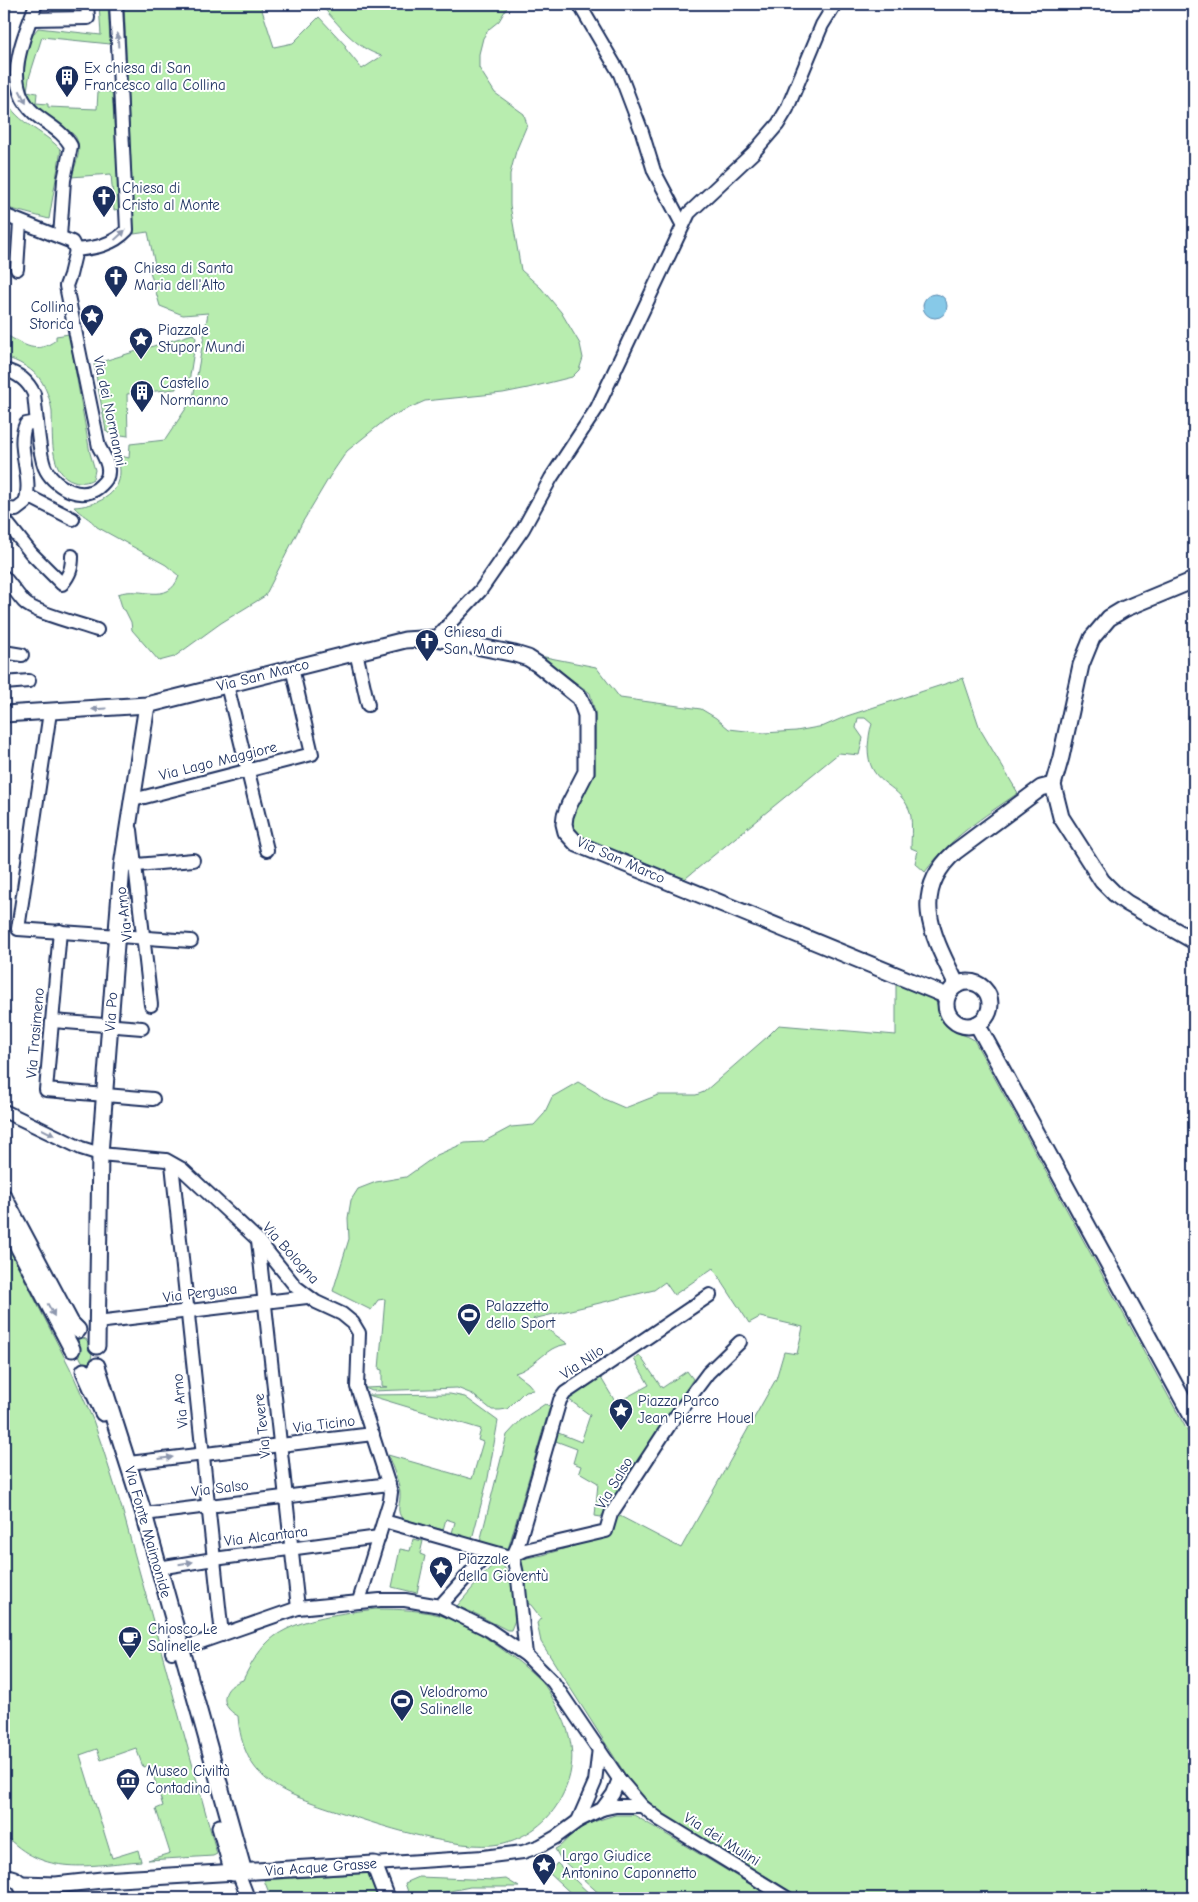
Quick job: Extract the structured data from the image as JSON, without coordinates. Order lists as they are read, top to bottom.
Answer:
{
  "streets": {
    "street": [
      "Via dei Normanni",
      "Via San Marco",
      "Via Lago Maggiore",
      "Via Arno",
      "Via Po",
      "Via Trasimeno",
      "Via Bologna",
      "Via Pergusa",
      "Via Nilo",
      "Via Ticino",
      "Via Tevere",
      "Via Salso",
      "Via Fonte Maimonide",
      "Via Alcantara",
      "Via dei Mulini",
      "Via Acque Grasse"
    ]
  },
  "crossings": [
    ["Via San Marco", "Via Lago Maggiore"],
    ["Via San Marco", "Via Po"],
    ["Via Lago Maggiore", "Via Po"],
    ["Via Arno", "Via Po"],
    ["Via Arno", "Via Bologna"],
    ["Via Arno", "Via Pergusa"],
    ["Via Arno", "Via Ticino"],
    ["Via Arno", "Via Salso"],
    ["Via Arno", "Via Alcantara"],
    ["Via Arno", "Via dei Mulini"],
    ["Via Po", "Via Trasimeno"],
    ["Via Po", "Via Bologna"],
    ["Via Po", "Via Pergusa"],
    ["Via Po", "Via Fonte Maimonide"],
    ["Via Bologna", "Via Pergusa"],
    ["Via Bologna", "Via Ticino"],
    ["Via Bologna", "Via Tevere"],
    ["Via Bologna", "Via Salso"],
    ["Via Bologna", "Via Alcantara"],
    ["Via Bologna", "Via dei Mulini"],
    ["Via Pergusa", "Via Tevere"],
    ["Via Nilo", "Via Salso"],
    ["Via Ticino", "Via Tevere"],
    ["Via Ticino", "Via Fonte Maimonide"],
    ["Via Tevere", "Via Salso"],
    ["Via Tevere", "Via Alcantara"],
    ["Via Tevere", "Via dei Mulini"],
    ["Via Salso", "Via Fonte Maimonide"],
    ["Via Fonte Maimonide", "Via Alcantara"],
    ["Via Fonte Maimonide", "Via dei Mulini"],
    ["Via Fonte Maimonide", "Via Acque Grasse"]
  ],
  "places": {
    "building": ["Ex chiesa di San Francesco alla Collina", "Castello Normanno"],
    "church": ["Chiesa di Cristo al Monte", "Chiesa di Santa Maria dell'Alto", "Chiesa di San Marco"],
    "place": [
      "Collina Storica",
      "Piazzale Stupor Mundi",
      "Piazza Parco Jean Pierre Houel",
      "Piazzale della Gioventù",
      "Largo Giudice Antonino Caponnetto"
    ],
    "sports": ["Palazzetto dello Sport", "Velodromo Salinelle"],
    "cafe": ["Chiosco Le Salinelle"],
    "museum": ["Museo Civiltà Contadina"]
  }
}
